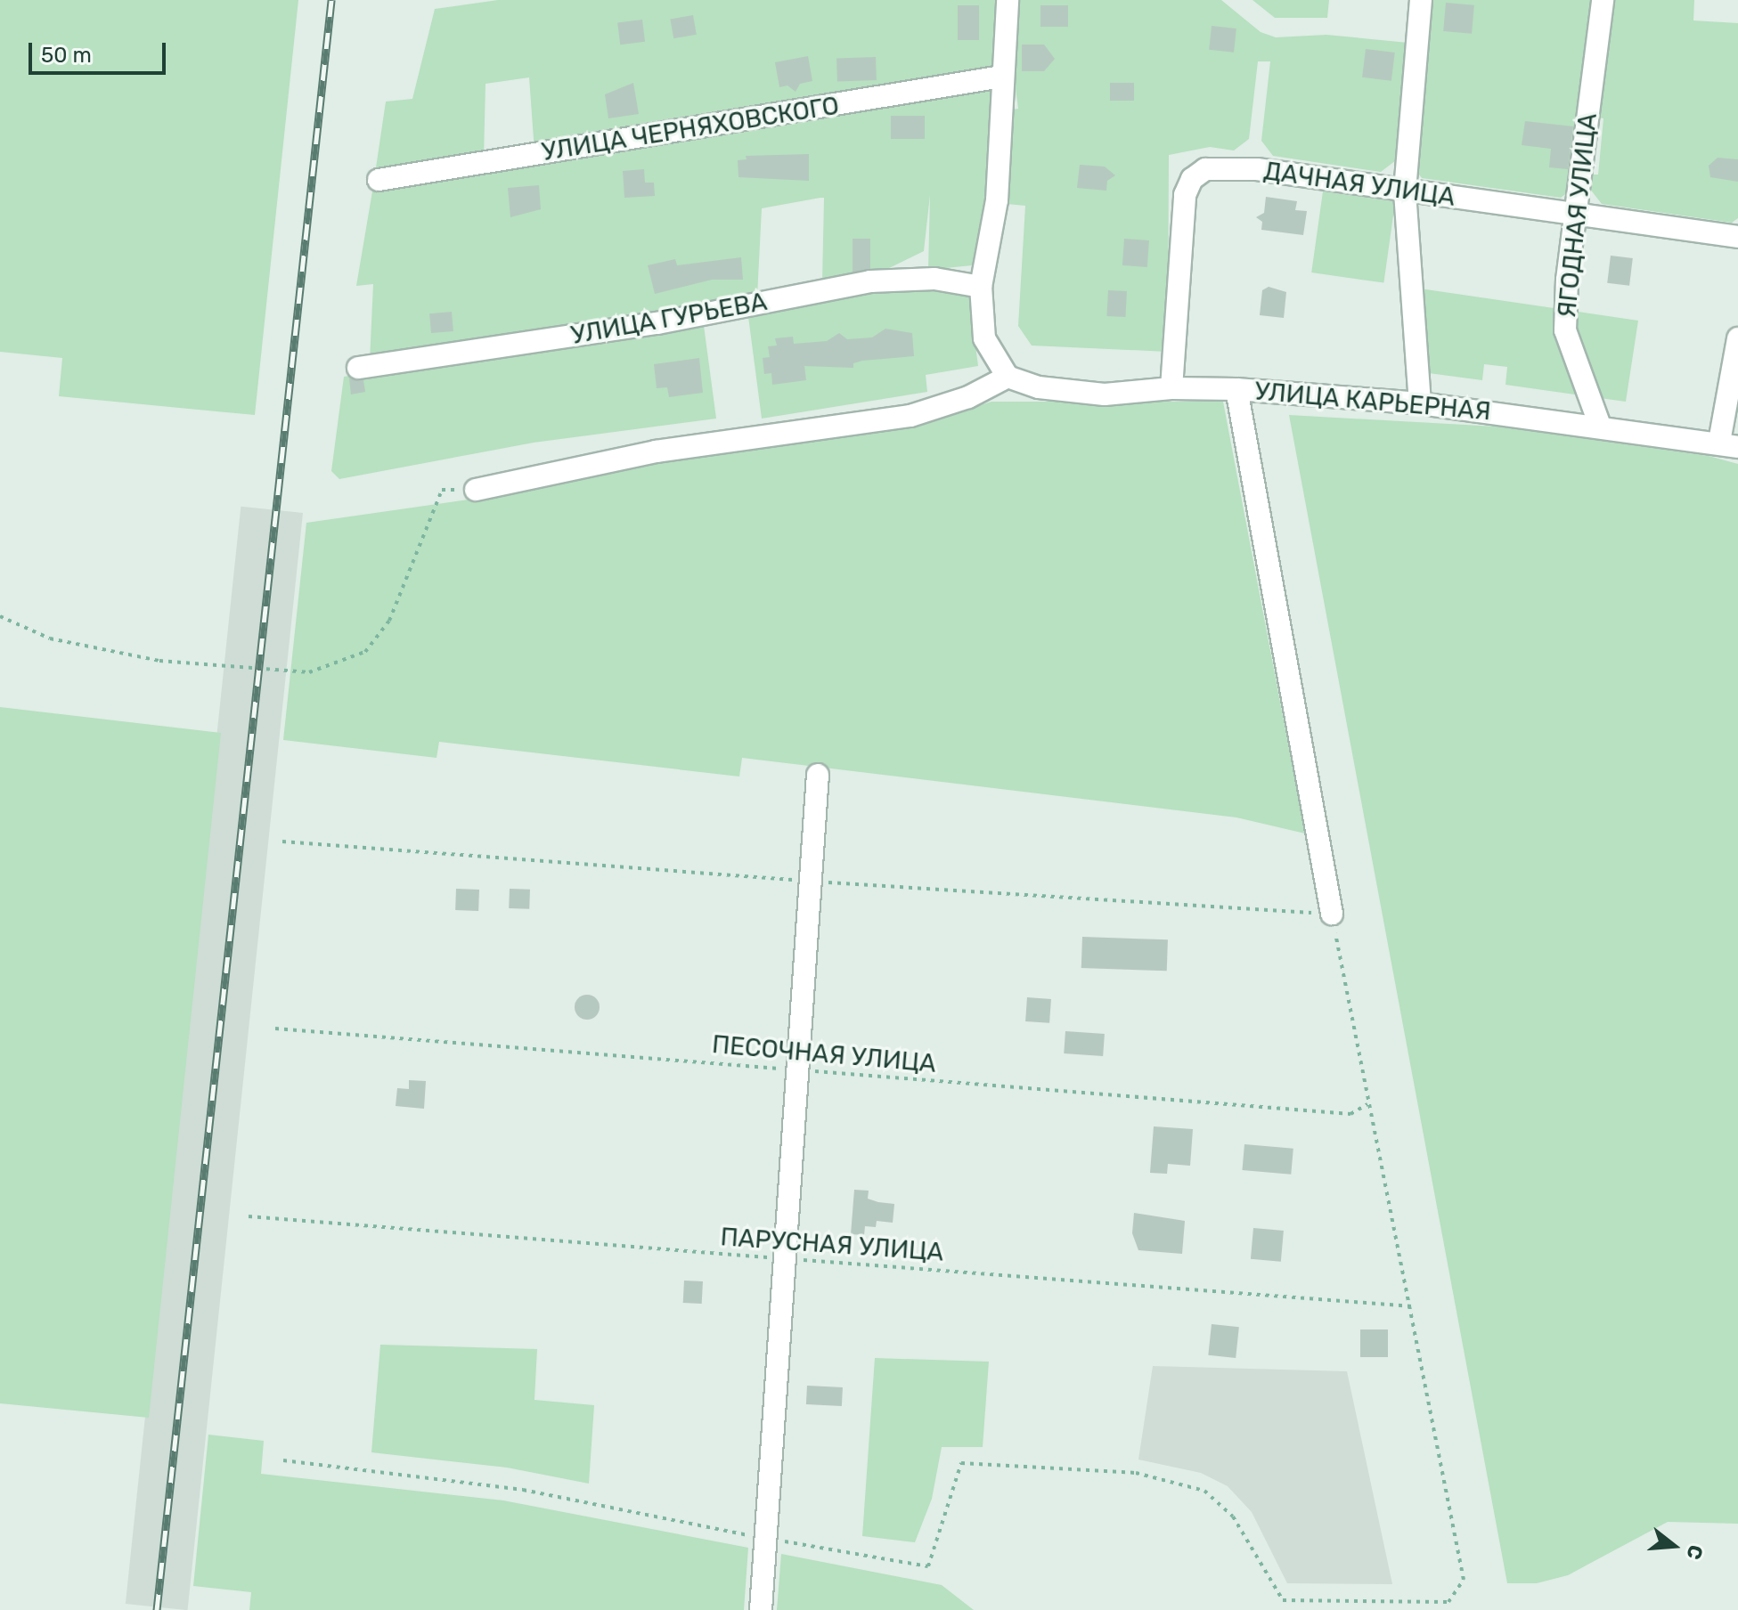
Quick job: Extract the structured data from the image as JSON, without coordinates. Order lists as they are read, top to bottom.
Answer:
{
  "streets": {
    "street": [
      "УЛИЦА ЧЕРНЯХОВСКОГО",
      "ДАЧНАЯ УЛИЦА",
      "ЯГОДНАЯ УЛИЦА",
      "УЛИЦА ГУРЬЕВА",
      "УЛИЦА КАРЬЕРНАЯ"
    ],
    "path": ["ПЕСОЧНАЯ УЛИЦА", "ПАРУСНАЯ УЛИЦА"]
  },
  "crossings": [
    ["ДАЧНАЯ УЛИЦА", "ЯГОДНАЯ УЛИЦА"],
    ["ДАЧНАЯ УЛИЦА", "УЛИЦА КАРЬЕРНАЯ"],
    ["ЯГОДНАЯ УЛИЦА", "УЛИЦА КАРЬЕРНАЯ"]
  ],
  "scale_bar": "50 m",
  "north": "right"
}
